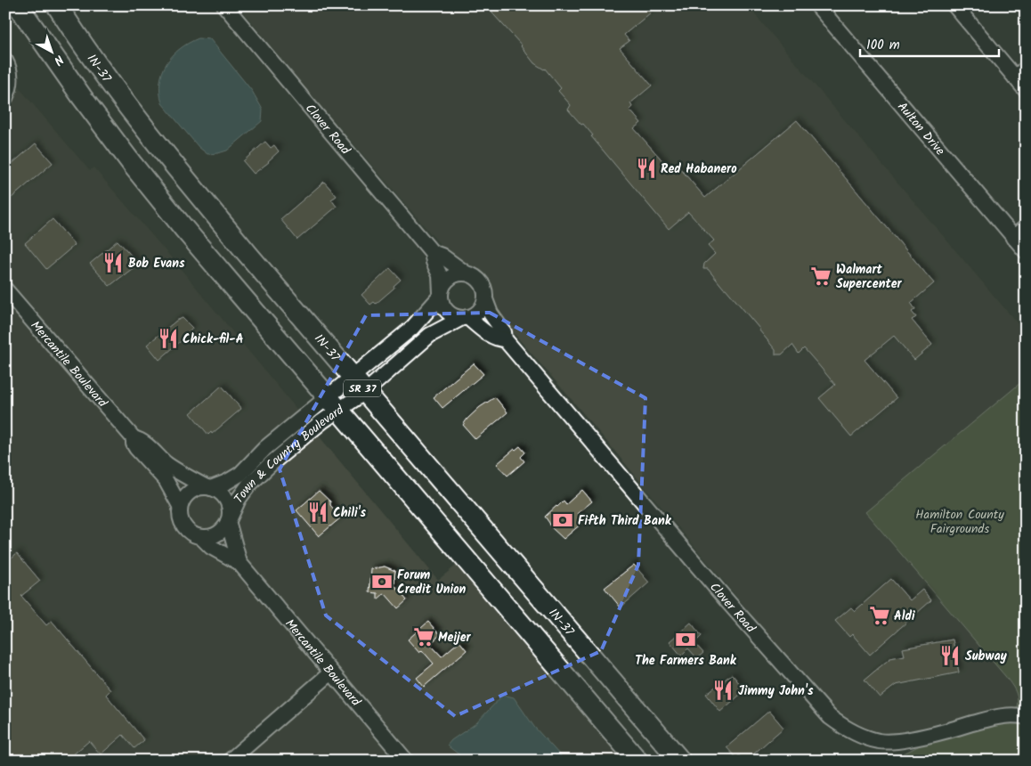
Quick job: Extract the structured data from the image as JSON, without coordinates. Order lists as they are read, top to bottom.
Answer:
{
  "streets": {
    "highway": ["IN-37", "SR 37"],
    "street": [
      "Aulton Drive",
      "Clover Road",
      "Mercantile Boulevard",
      "Town & Country Boulevard"
    ]
  },
  "crossings": [
    ["IN-37", "Town & Country Boulevard"],
    ["Clover Road", "Town & Country Boulevard"],
    ["Mercantile Boulevard", "Town & Country Boulevard"],
    ["SR 37", "Town & Country Boulevard"]
  ],
  "parks": ["Hamilton County Fairgrounds"],
  "places": {
    "restaurant": [
      "Red Habanero",
      "Bob Evans",
      "Chick-fil-A",
      "Chili's",
      "Subway",
      "Jimmy John's"
    ],
    "supermarket": ["Walmart Supercenter", "Aldi", "Meijer"],
    "bank": ["Fifth Third Bank", "Forum Credit Union", "The Farmers Bank"]
  },
  "scale_bar": "100 m",
  "north": "bottom right"
}
